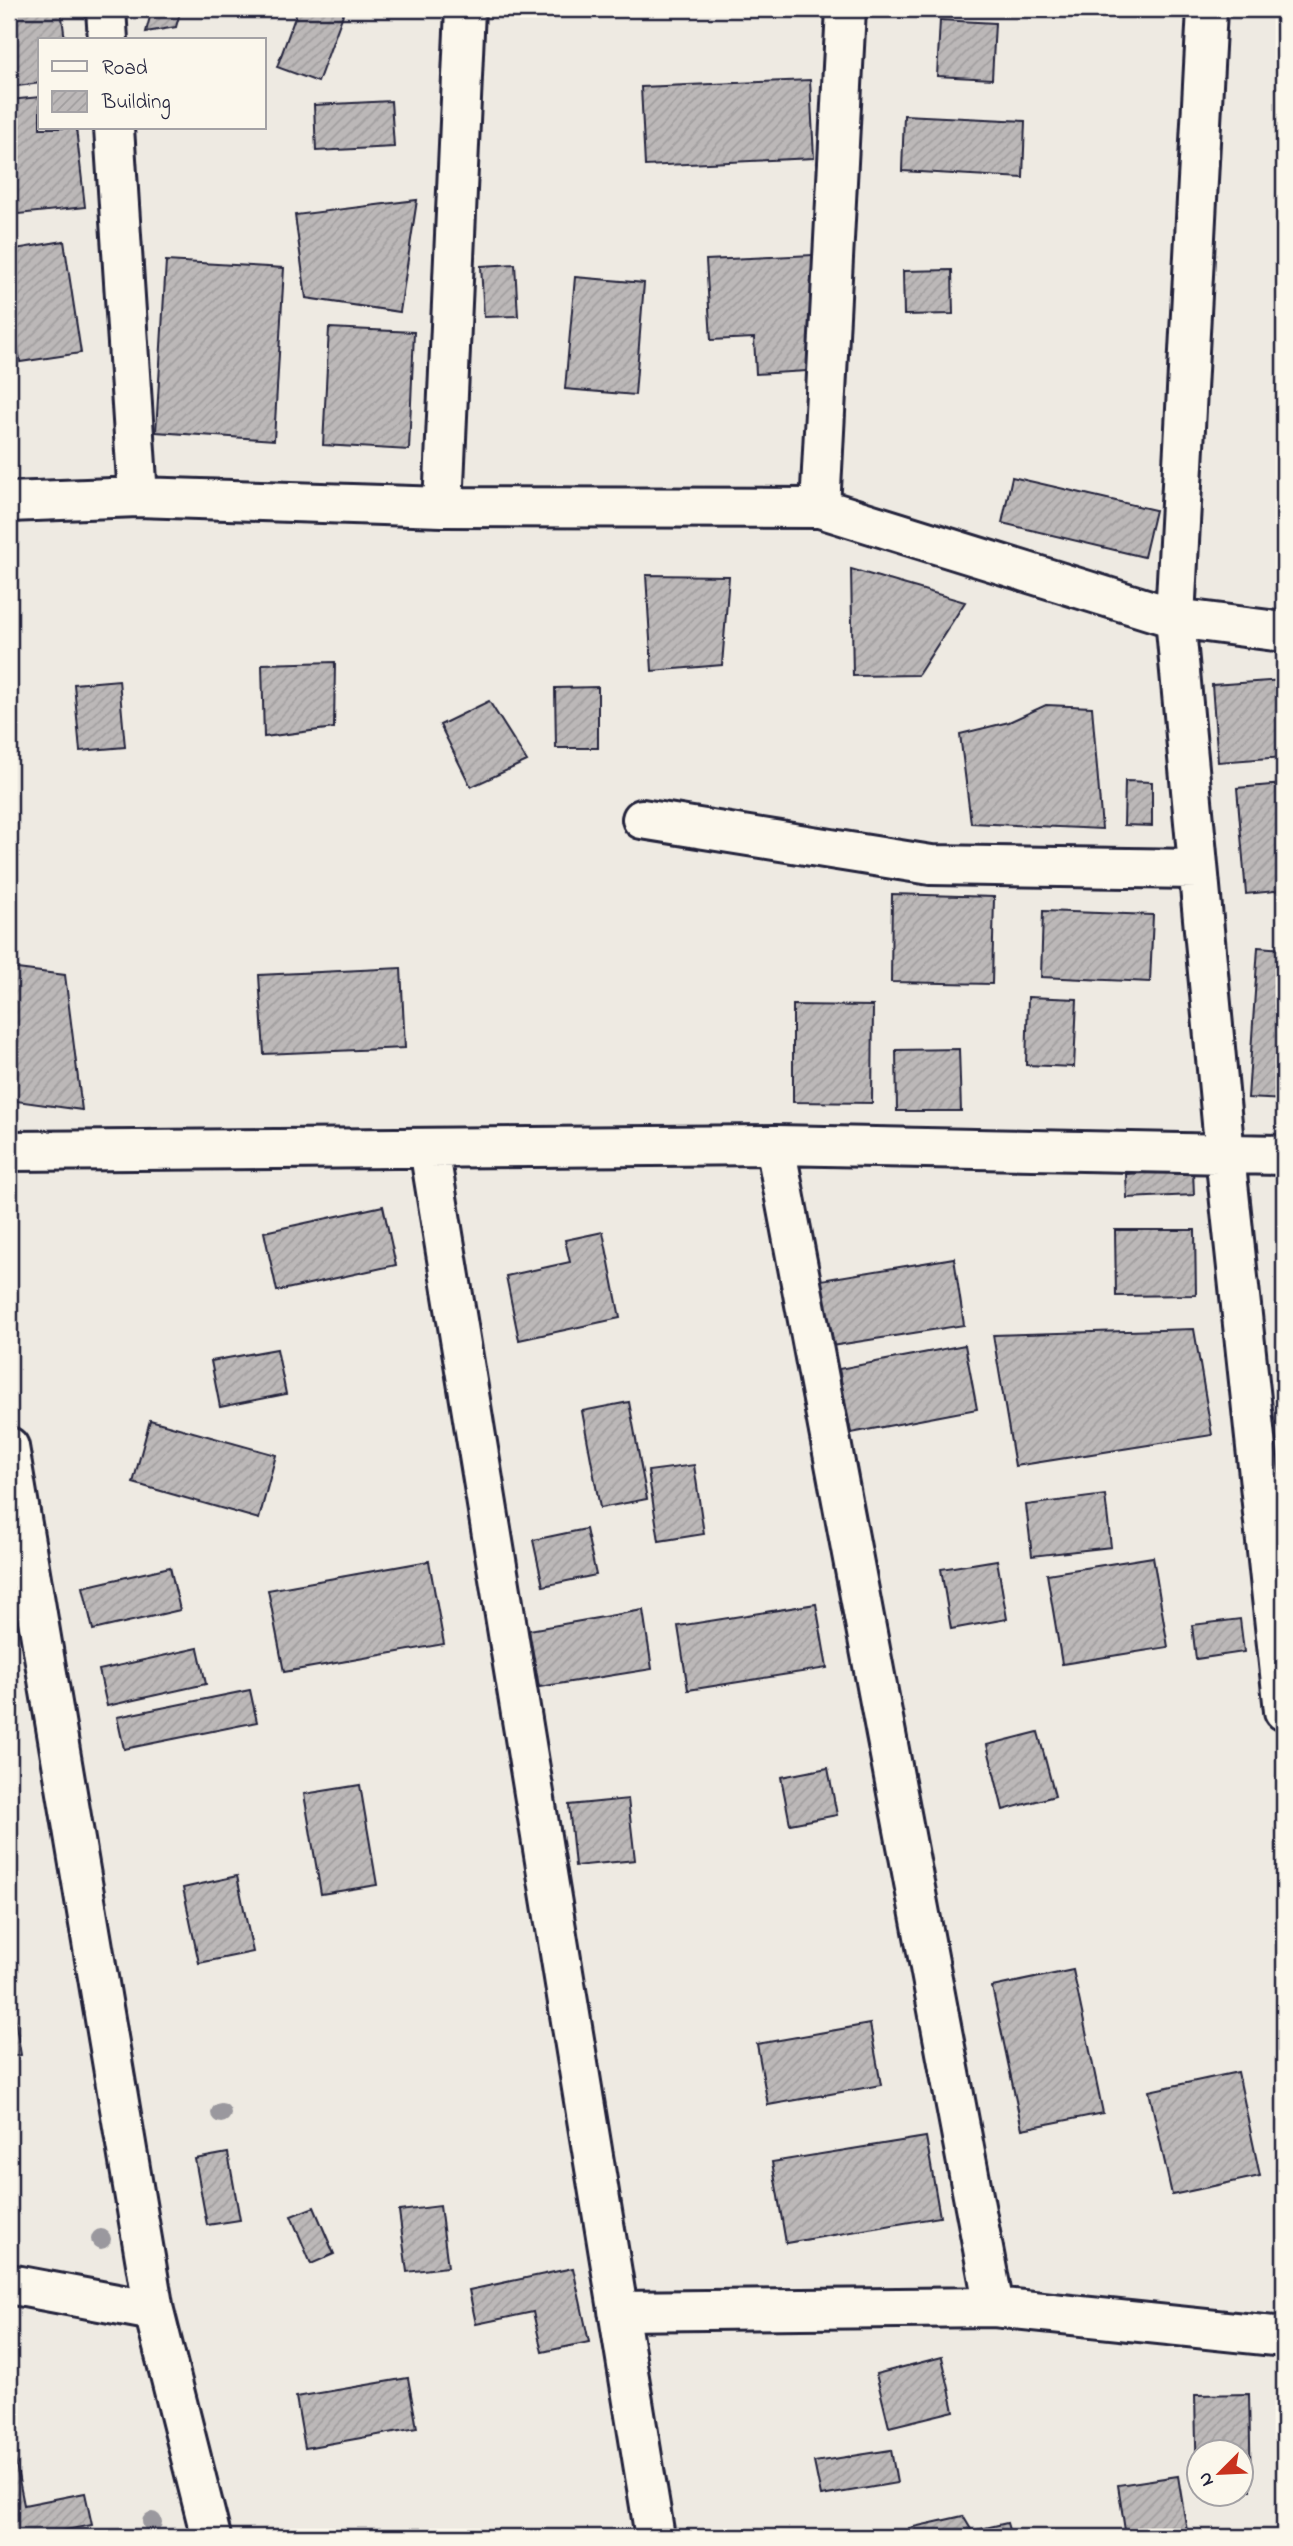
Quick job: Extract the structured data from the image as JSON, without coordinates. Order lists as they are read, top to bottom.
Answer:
{
  "legend": ["Road", "Building"],
  "north": "bottom left"
}
